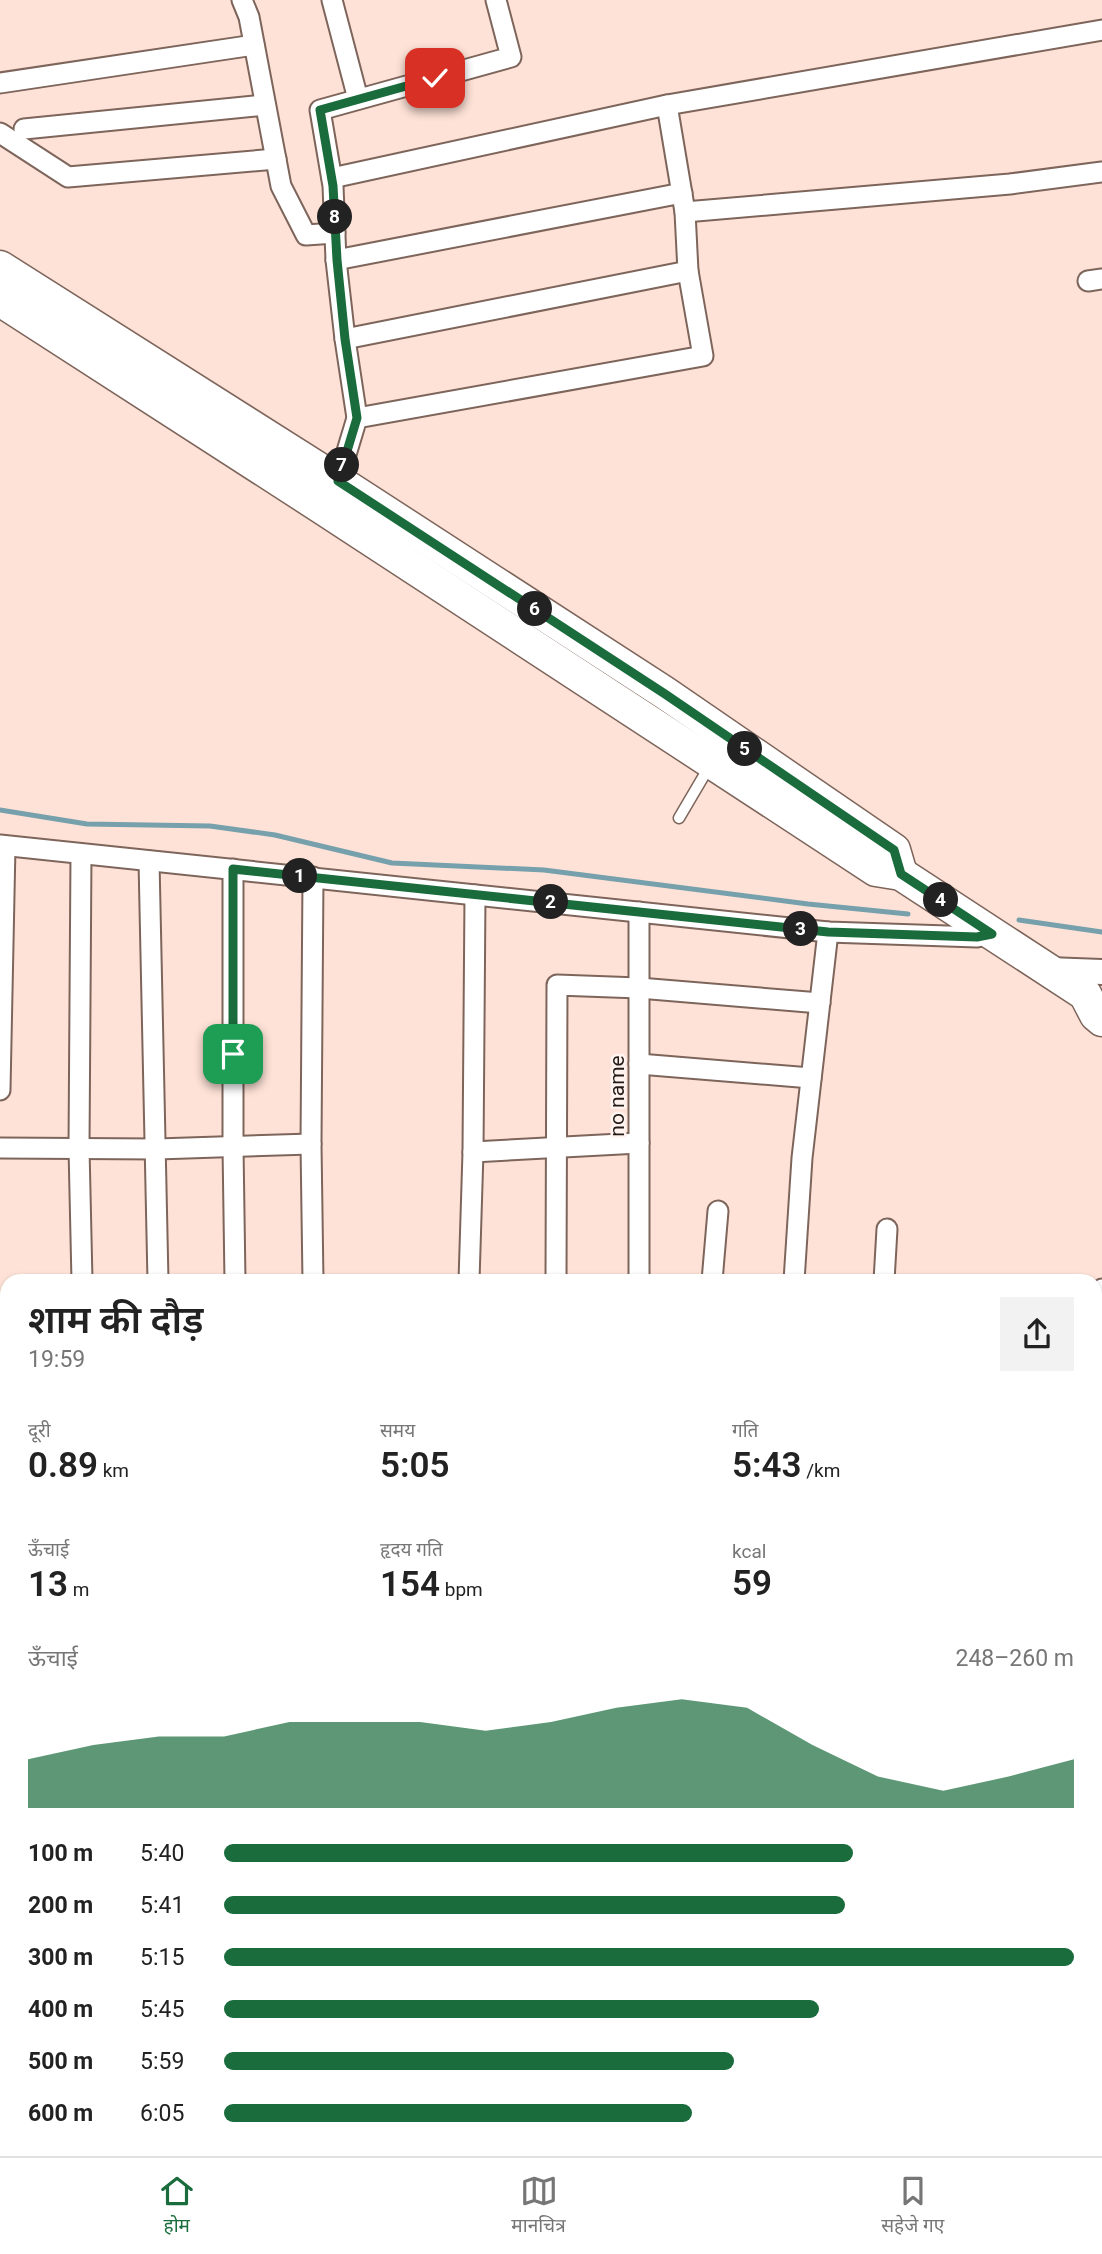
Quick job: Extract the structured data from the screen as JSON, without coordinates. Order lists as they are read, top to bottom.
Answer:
{
  "streets": {
    "street": ["no name"]
  },
  "page": {
    "pins": [
      "8",
      "7",
      "6",
      "5",
      "1",
      "4",
      "2",
      "3"
    ],
    "heading": ["शाम की दौड़", "19:59"],
    "stats": [
      ["दूरी", "0.89 km"],
      ["समय", "5:05"],
      ["गति", "5:43 /km"],
      ["ऊँचाई", "13 m"],
      ["हृदय गति", "154 bpm"],
      ["kcal", "59"]
    ],
    "chart": ["ऊँचाई", "248–260 m"],
    "list": [
      {
        "name": "100 m",
        "note": "5:40"
      },
      {
        "name": "200 m",
        "note": "5:41"
      },
      {
        "name": "300 m",
        "note": "5:15"
      },
      {
        "name": "400 m",
        "note": "5:45"
      },
      {
        "name": "500 m",
        "note": "5:59"
      },
      {
        "name": "600 m",
        "note": "6:05"
      }
    ],
    "tabs": ["होम", "मानचित्र", "सहेजे गए"]
  }
}
